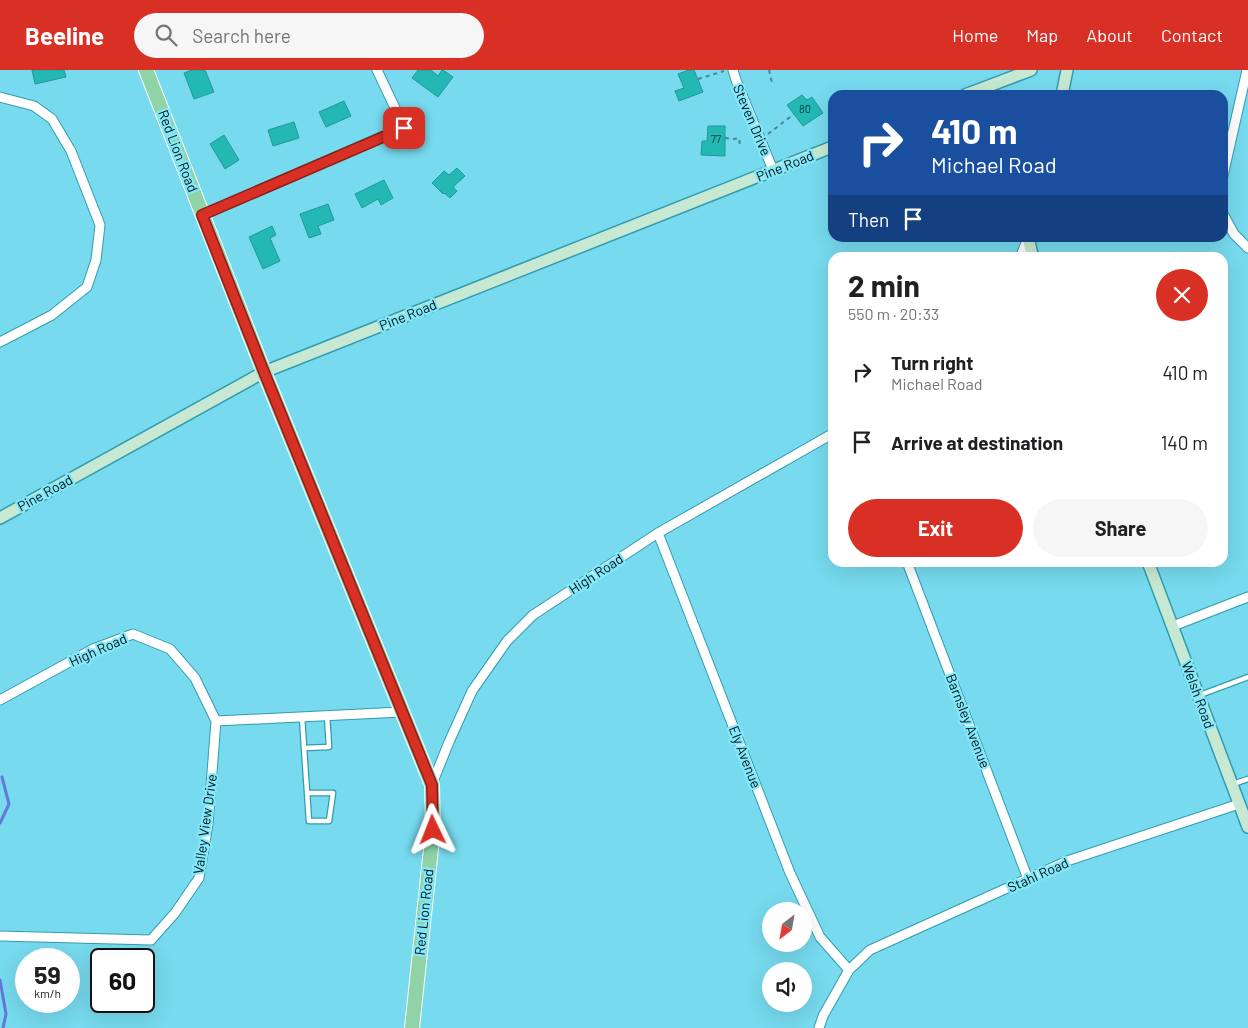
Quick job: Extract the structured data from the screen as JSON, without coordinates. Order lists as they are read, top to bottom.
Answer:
{
  "streets": {
    "main road": ["Red Lion Road"],
    "street": [
      "Steven Drive",
      "Pine Road",
      "High Road",
      "Welsh Road",
      "Barnsley Avenue",
      "Ely Avenue",
      "Valley View Drive",
      "Stahl Road"
    ]
  },
  "crossings": [
    ["Steven Drive", "Pine Road"],
    ["Red Lion Road", "Pine Road"],
    ["Red Lion Road", "High Road"],
    ["High Road", "Ely Avenue"],
    ["High Road", "Valley View Drive"],
    ["Welsh Road", "Stahl Road"],
    ["Barnsley Avenue", "Stahl Road"],
    ["Ely Avenue", "Stahl Road"]
  ],
  "house_numbers": ["80", "77"],
  "north": "bottom left",
  "page": {
    "header": "Beeline",
    "search": "Search here",
    "nav": [
      "Home",
      "Map",
      "About",
      "Contact"
    ],
    "turn": ["410 m", "Michael Road"],
    "then": "Then",
    "heading": ["2 min", "550 m · 20:33"],
    "list": [
      {
        "name": "Turn right",
        "note": "Michael Road",
        "value": "410 m"
      },
      {
        "name": "Arrive at destination",
        "value": "140 m"
      }
    ],
    "buttons": ["Exit", "Share"],
    "speed": "59 km/h",
    "limit": "60"
  }
}
